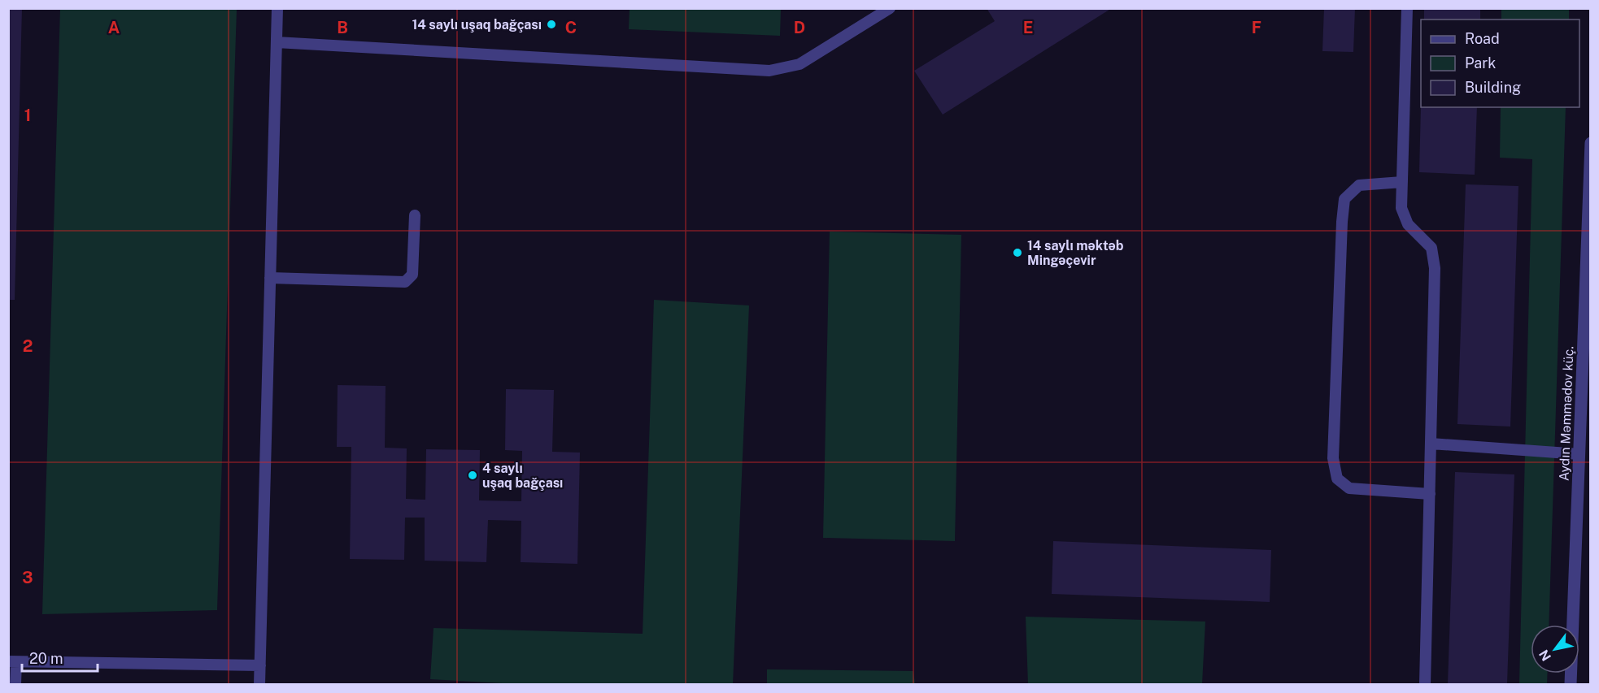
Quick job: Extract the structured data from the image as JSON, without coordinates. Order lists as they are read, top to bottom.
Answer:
{
  "streets": {
    "street": ["Aydın Məmmədov küç."]
  },
  "places": ["14 saylı uşaq bağçası", "14 saylı məktəb Mingəçevir", "4 saylı uşaq bağçası"],
  "legend": ["Road", "Park", "Building"],
  "scale_bar": "20 m",
  "north": "bottom left",
  "grid": {
    "columns": [
      "A",
      "B",
      "C",
      "D",
      "E",
      "F"
    ],
    "rows": ["1", "2", "3"]
  }
}
